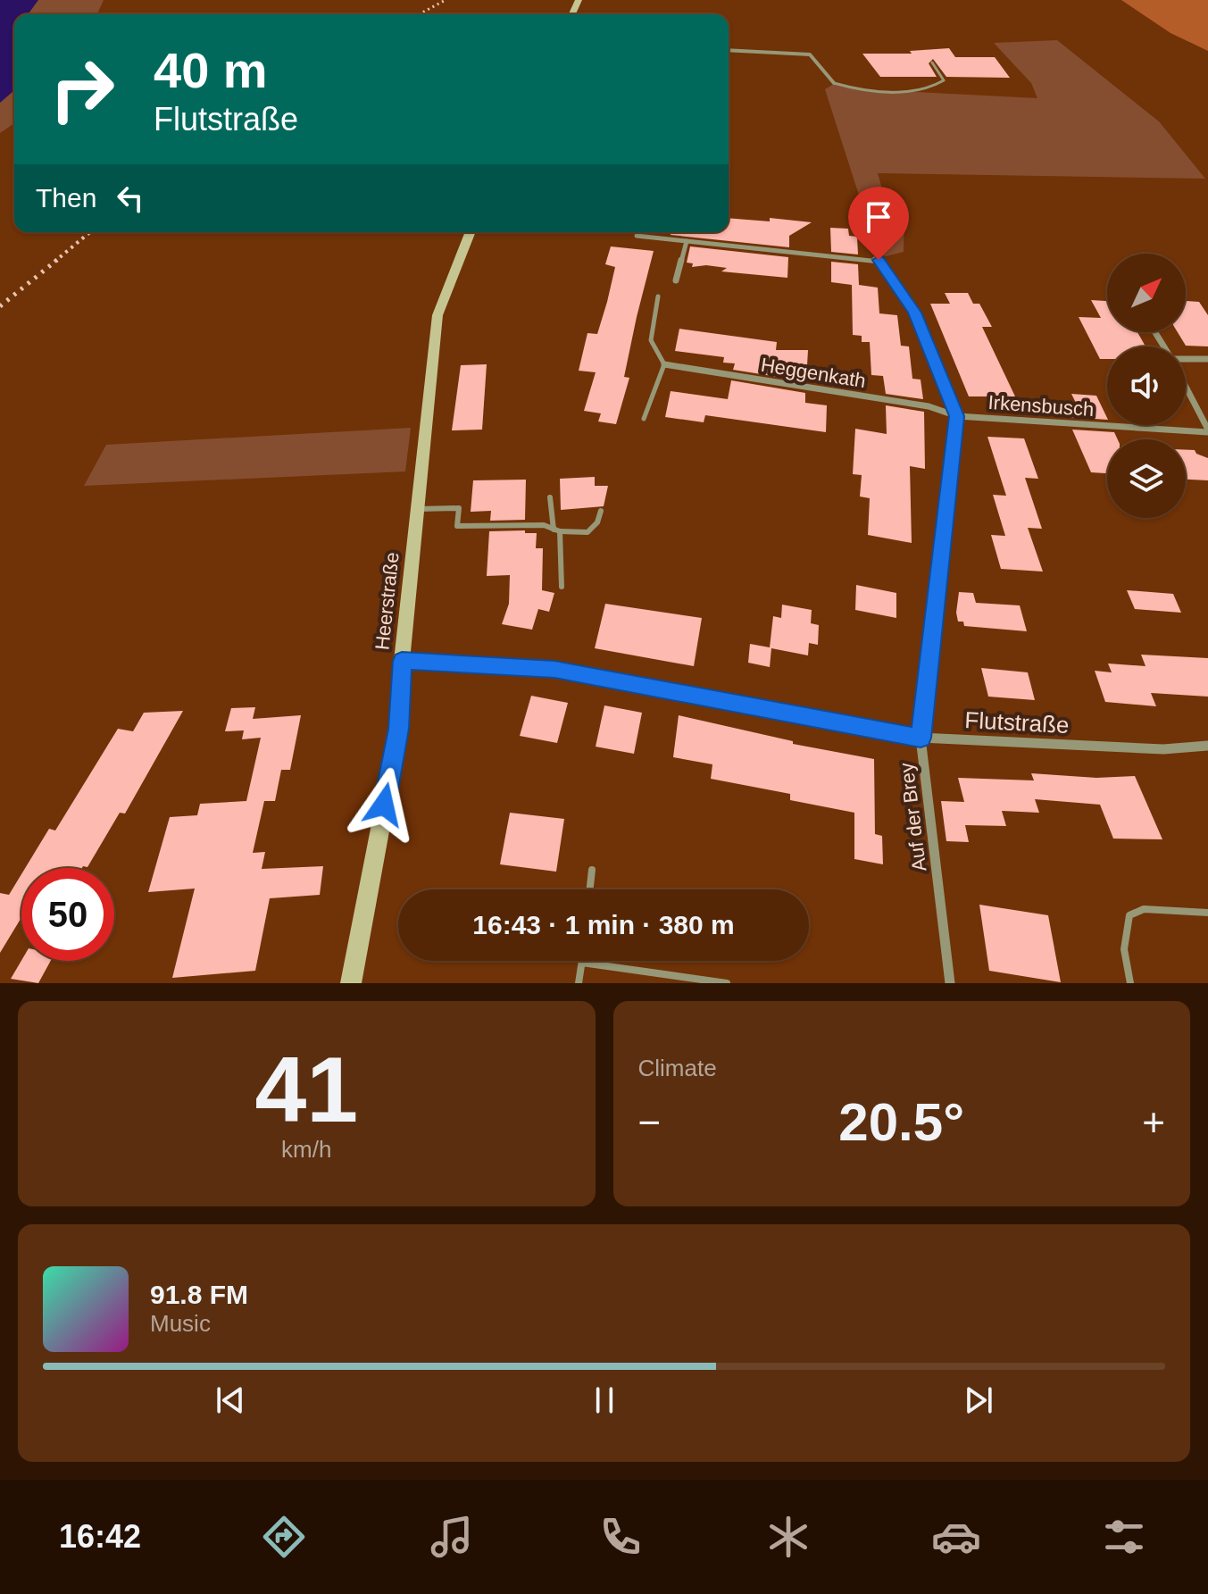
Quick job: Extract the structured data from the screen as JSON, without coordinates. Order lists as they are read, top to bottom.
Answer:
{
  "streets": {
    "main road": ["Heerstraße"],
    "street": [
      "Heggenkath",
      "Irkensbusch",
      "Flutstraße",
      "Auf der Brey"
    ]
  },
  "crossings": [
    ["Heggenkath", "Irkensbusch"],
    ["Heggenkath", "Auf der Brey"],
    ["Irkensbusch", "Auf der Brey"],
    ["Heerstraße", "Flutstraße"],
    ["Flutstraße", "Auf der Brey"]
  ],
  "north": "top right",
  "page": {
    "turn": ["40 m", "Flutstraße"],
    "then": "Then",
    "limit": "50",
    "trip": "16:43 · 1 min · 380 m",
    "tile": [
      ["41", "km/h"],
      "Climate"
    ],
    "heat": ["−", "20.5°", "+"],
    "song": ["91.8 FM", "Music"],
    "tabs": "16:42"
  }
}
